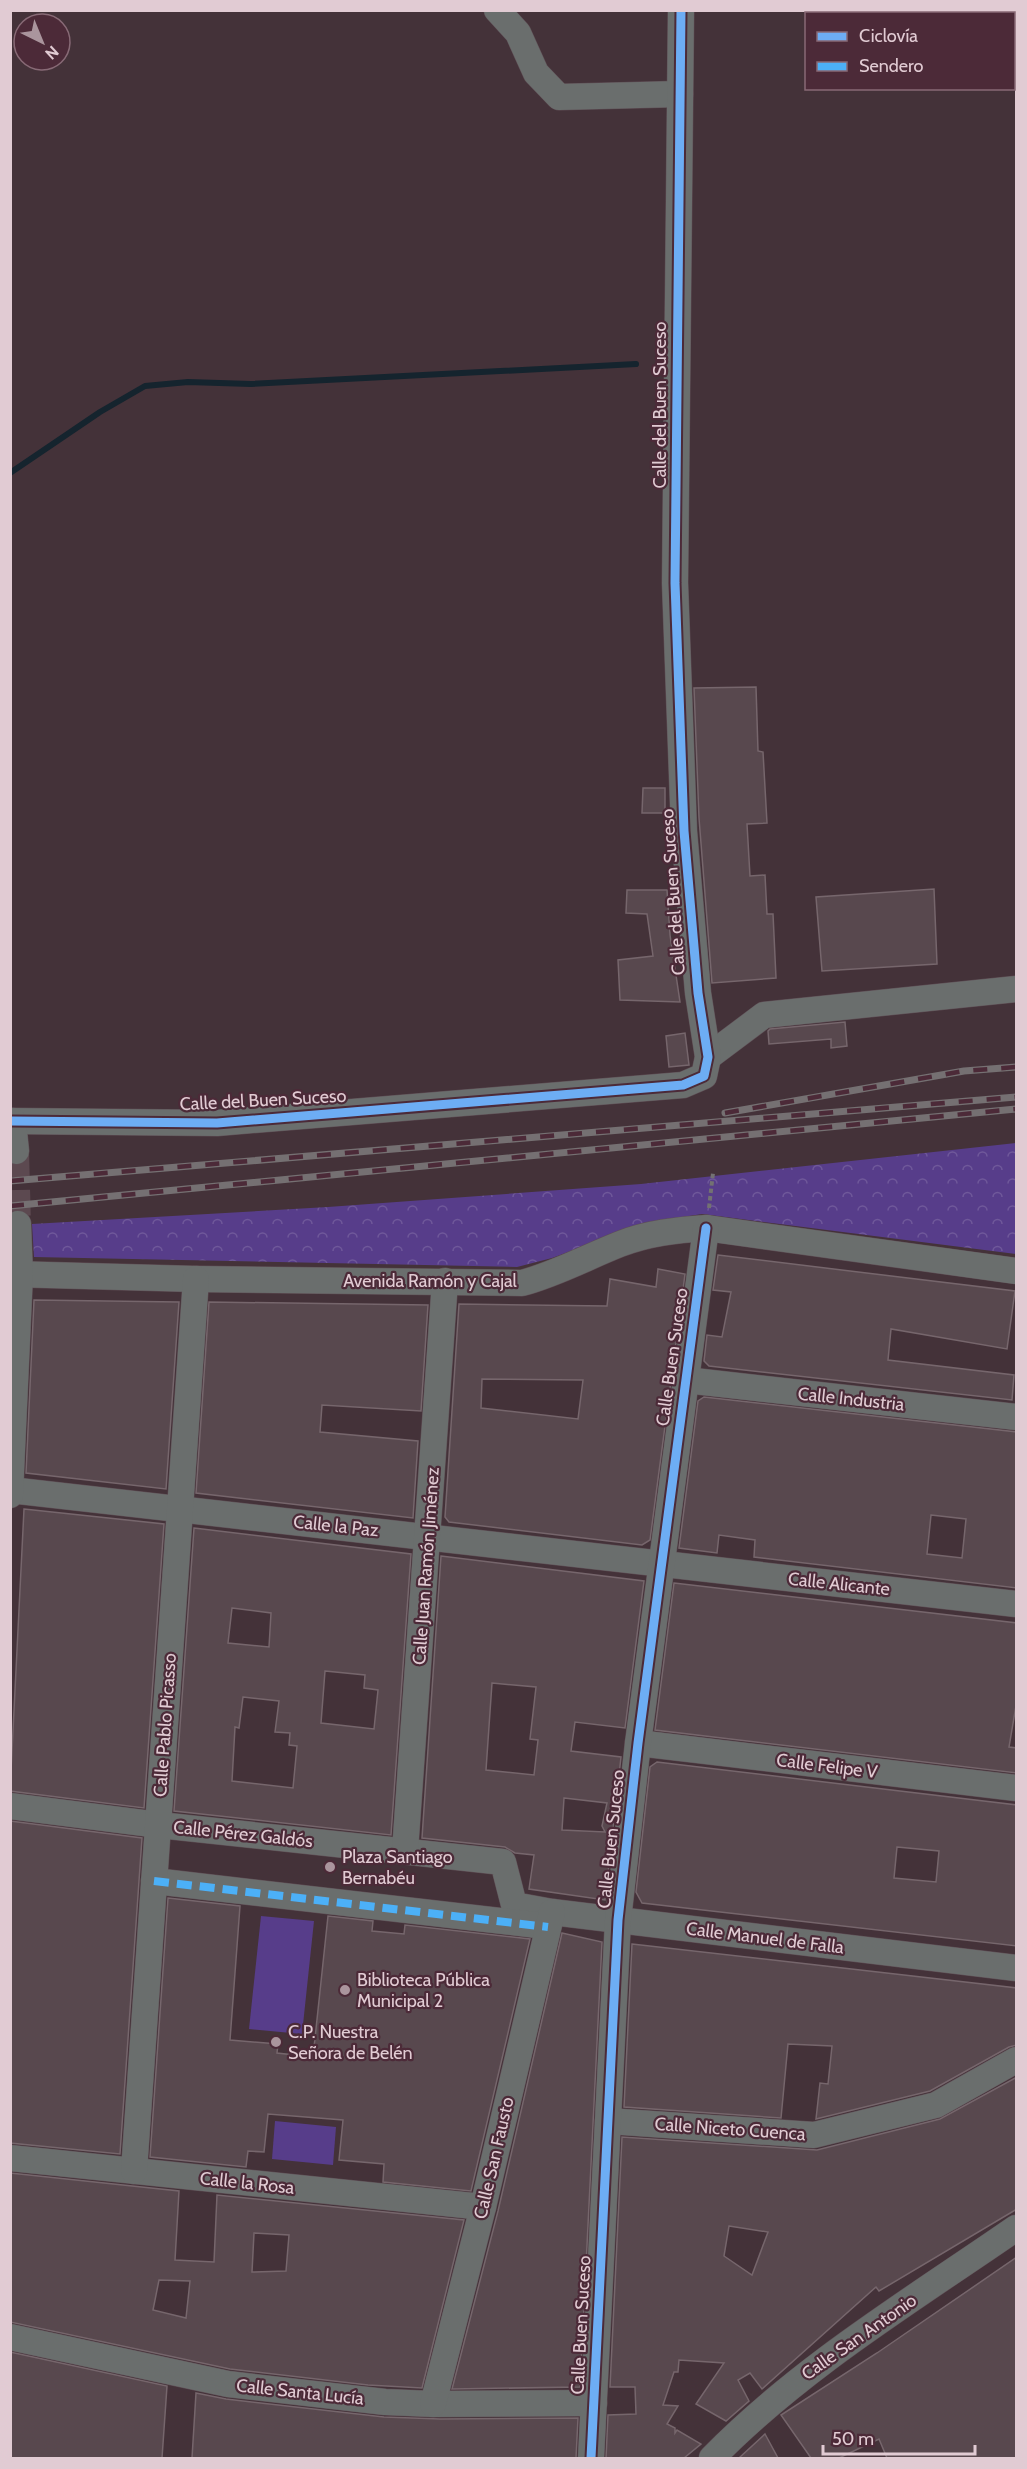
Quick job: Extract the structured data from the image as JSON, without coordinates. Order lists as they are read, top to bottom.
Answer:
{
  "streets": {
    "street": [
      "Calle del Buen Suceso",
      "Avenida Ramón y Cajal",
      "Calle Buen Suceso",
      "Calle Industria",
      "Calle la Paz",
      "Calle Juan Ramón Jiménez",
      "Calle Alicante",
      "Calle Pablo Picasso",
      "Calle Felipe V",
      "Calle Pérez Galdós",
      "Calle Manuel de Falla",
      "Calle Niceto Cuenca",
      "Calle San Fausto",
      "Calle la Rosa",
      "Calle San Antonio",
      "Calle Santa Lucía"
    ]
  },
  "crossings": [
    ["Avenida Ramón y Cajal", "Calle Buen Suceso"],
    ["Avenida Ramón y Cajal", "Calle Juan Ramón Jiménez"],
    ["Avenida Ramón y Cajal", "Calle Pablo Picasso"],
    ["Calle Buen Suceso", "Calle Industria"],
    ["Calle Buen Suceso", "Calle la Paz"],
    ["Calle Buen Suceso", "Calle Alicante"],
    ["Calle Buen Suceso", "Calle Felipe V"],
    ["Calle Buen Suceso", "Calle Manuel de Falla"],
    ["Calle Buen Suceso", "Calle Niceto Cuenca"],
    ["Calle Buen Suceso", "Calle Santa Lucía"],
    ["Calle la Paz", "Calle Juan Ramón Jiménez"],
    ["Calle la Paz", "Calle Alicante"],
    ["Calle la Paz", "Calle Pablo Picasso"],
    ["Calle Juan Ramón Jiménez", "Calle Pérez Galdós"],
    ["Calle Pablo Picasso", "Calle Pérez Galdós"],
    ["Calle Pablo Picasso", "Calle la Rosa"],
    ["Calle Pérez Galdós", "Calle Manuel de Falla"],
    ["Calle Manuel de Falla", "Calle San Fausto"],
    ["Calle San Fausto", "Calle la Rosa"],
    ["Calle San Fausto", "Calle Santa Lucía"]
  ],
  "places": ["Plaza Santiago Bernabéu", "Biblioteca Pública Municipal 2", "C.P. Nuestra Señora de Belén"],
  "legend": ["Ciclovía", "Sendero"],
  "scale_bar": "50 m",
  "north": "bottom right"
}
